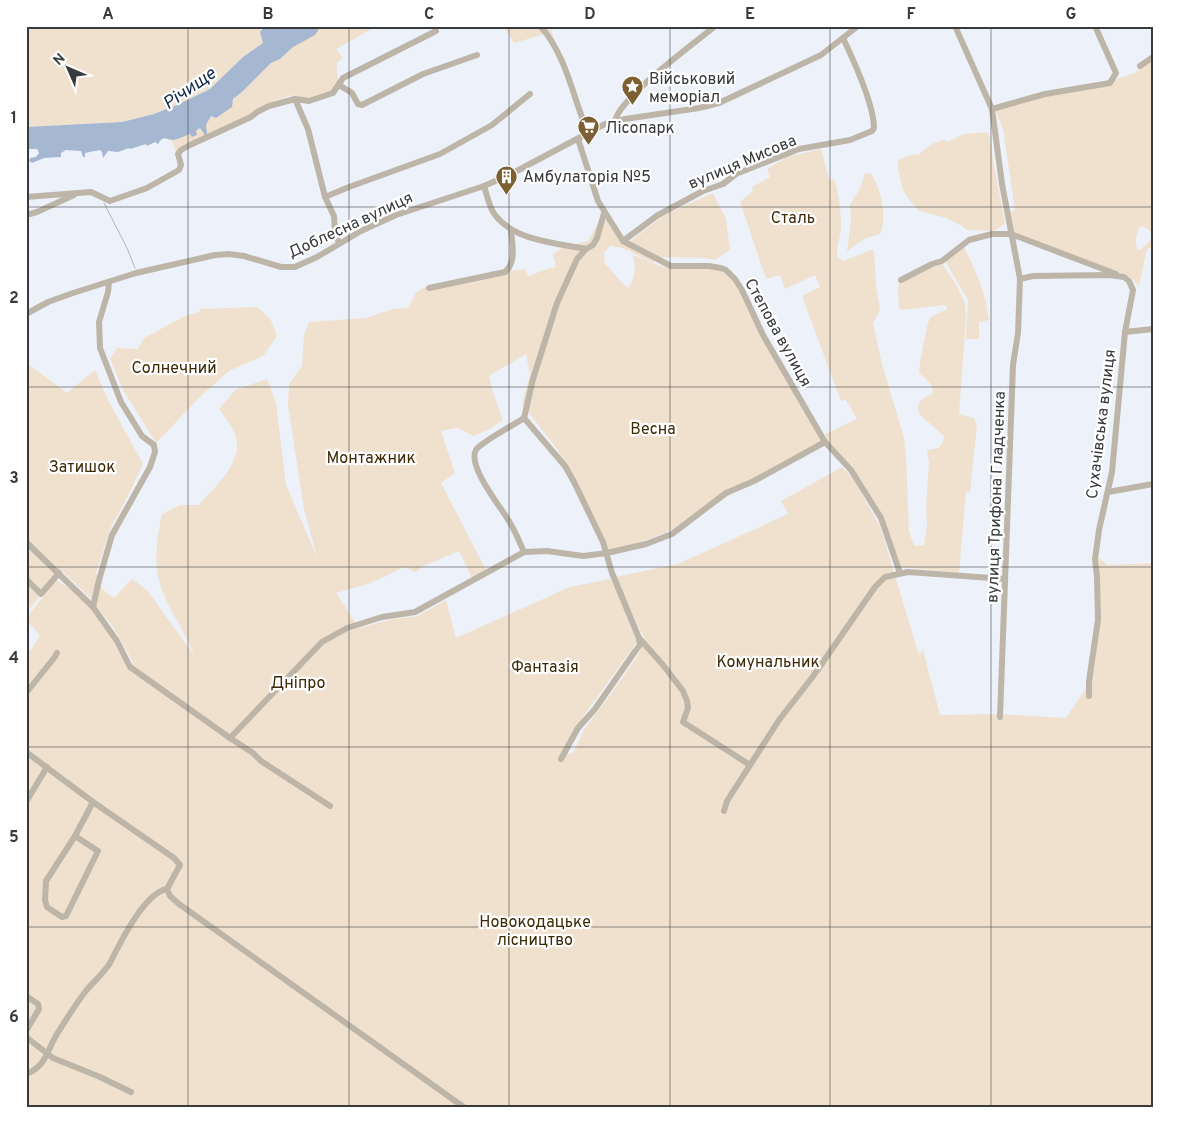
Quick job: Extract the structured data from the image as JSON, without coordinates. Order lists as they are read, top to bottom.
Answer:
{
  "streets": {
    "street": [
      "вулиця Мисова",
      "Доблесна вулиця",
      "Степова вулиця",
      "Сухачівська вулиця",
      "вулиця Трифона Гладченка"
    ]
  },
  "crossings": [
    ["вулиця Мисова", "Доблесна вулиця"],
    ["вулиця Мисова", "Степова вулиця"],
    ["Доблесна вулиця", "Степова вулиця"]
  ],
  "water": ["Річище"],
  "parks": [
    "Сталь",
    "Солнечний",
    "Весна",
    "Монтажник",
    "Затишок",
    "Комунальник",
    "Фантазія",
    "Дніпро",
    "Новокодацьке лісництво"
  ],
  "places": {
    "place": ["Військовий меморіал"],
    "supermarket": ["Лісопарк"],
    "building": ["Амбулаторія №5"]
  },
  "north": "top left",
  "grid": {
    "columns": [
      "A",
      "B",
      "C",
      "D",
      "E",
      "F",
      "G"
    ],
    "rows": [
      "1",
      "2",
      "3",
      "4",
      "5",
      "6"
    ]
  }
}
